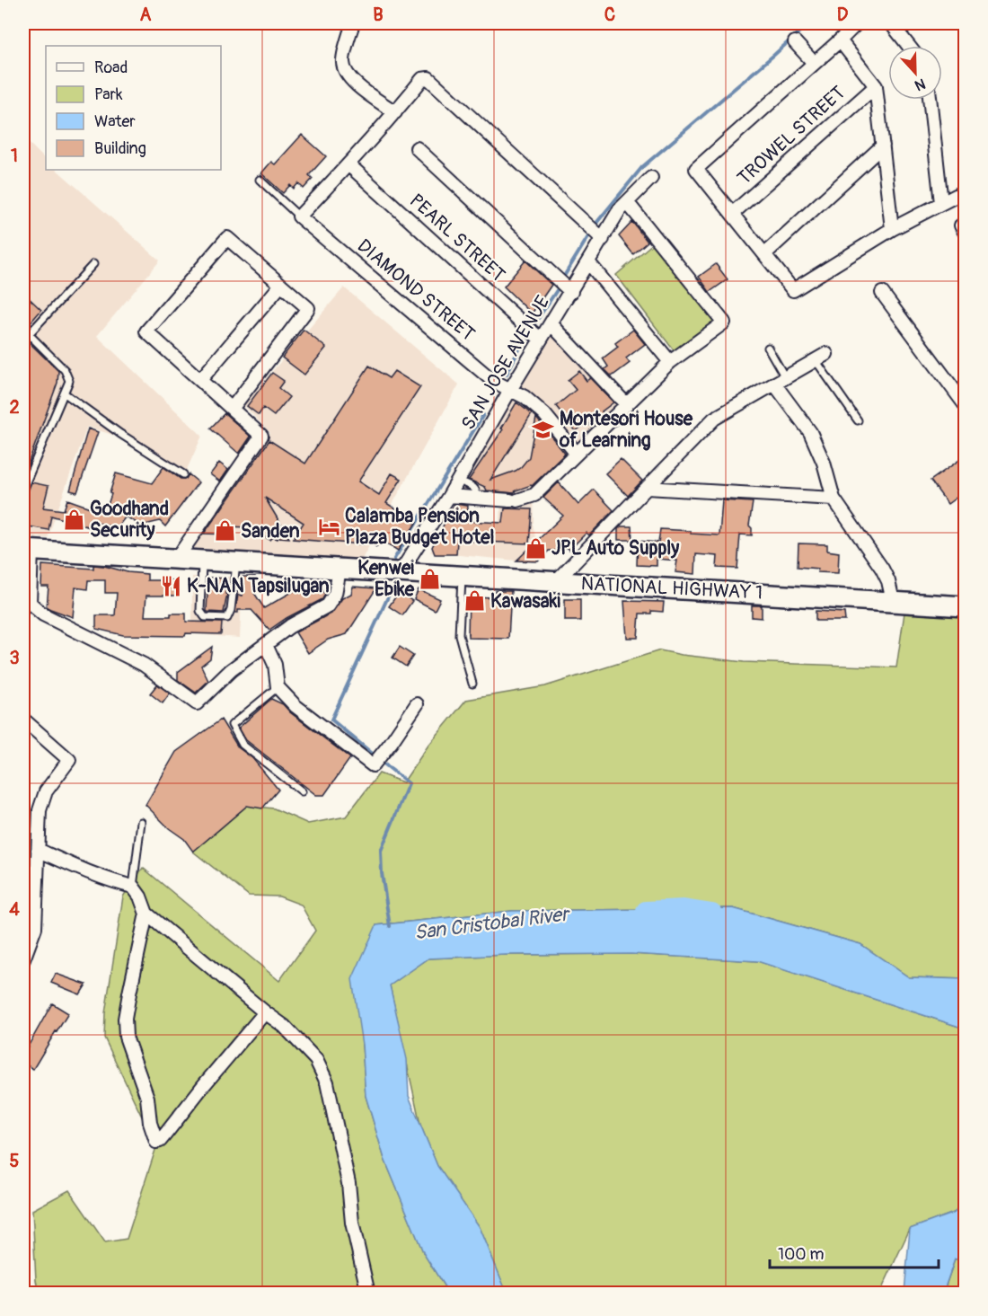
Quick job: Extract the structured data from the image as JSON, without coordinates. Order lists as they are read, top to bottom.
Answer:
{
  "streets": {
    "highway": ["NATIONAL HIGHWAY 1"],
    "street": [
      "TROWEL STREET",
      "PEARL STREET",
      "DIAMOND STREET",
      "SAN JOSE AVENUE"
    ]
  },
  "crossings": [
    ["PEARL STREET", "SAN JOSE AVENUE"],
    ["DIAMOND STREET", "SAN JOSE AVENUE"],
    ["SAN JOSE AVENUE", "NATIONAL HIGHWAY 1"]
  ],
  "water": ["San Cristobal River"],
  "places": {
    "school or university": ["Montesori House of Learning"],
    "shop": [
      "Goodhand Security",
      "Sanden",
      "JPL Auto Supply",
      "Kenwei Ebike",
      "Kawasaki"
    ],
    "hotel": ["Calamba Pension Plaza Budget Hotel"],
    "restaurant": ["K-NAN Tapsilugan"]
  },
  "legend": [
    "Road",
    "Park",
    "Water",
    "Building"
  ],
  "scale_bar": "100 m",
  "north": "bottom",
  "grid": {
    "columns": [
      "A",
      "B",
      "C",
      "D"
    ],
    "rows": [
      "1",
      "2",
      "3",
      "4",
      "5"
    ]
  }
}
